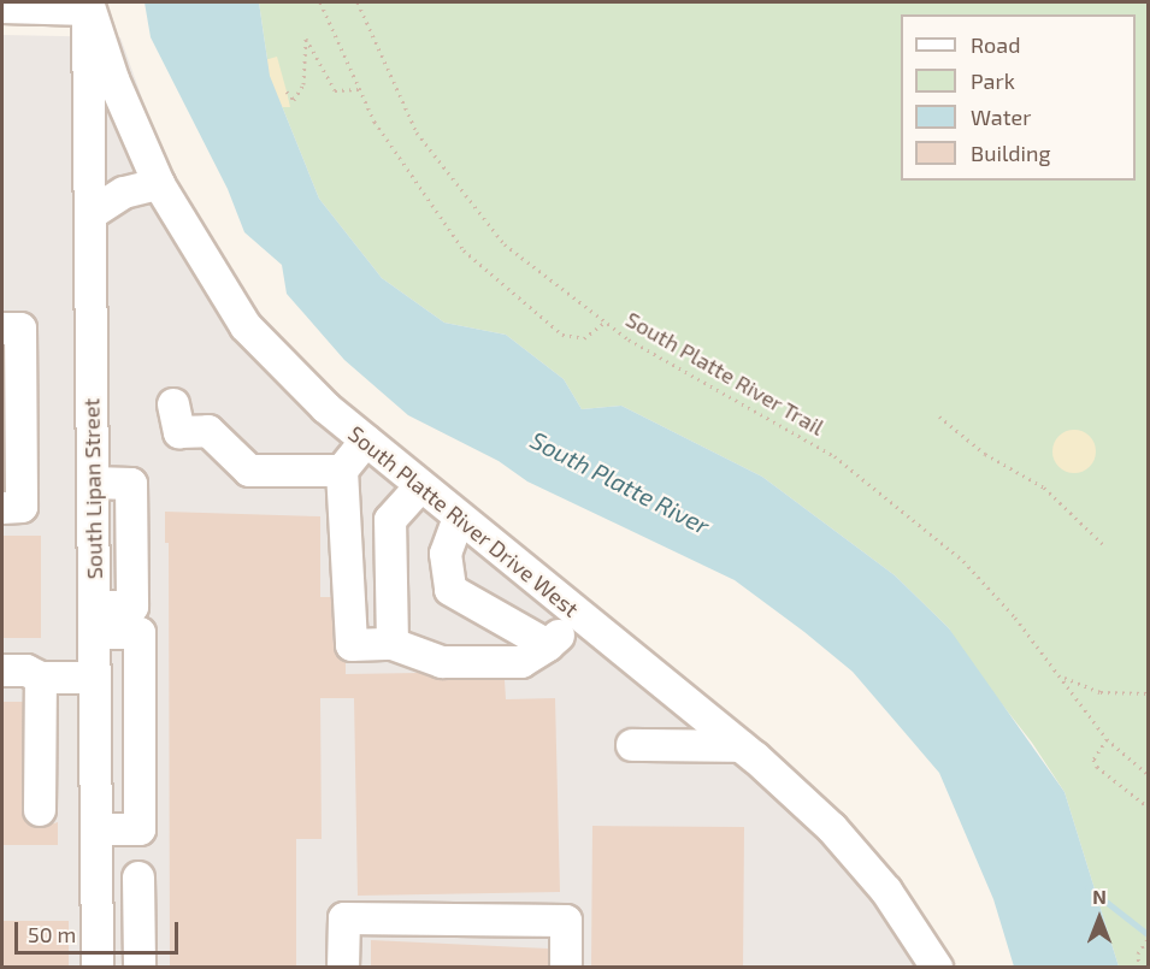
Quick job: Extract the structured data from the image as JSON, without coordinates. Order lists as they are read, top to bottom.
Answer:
{
  "streets": {
    "street": ["South Lipan Street", "South Platte River Drive West"],
    "path": ["South Platte River Trail"]
  },
  "crossings": [
    ["South Lipan Street", "South Platte River Drive West"]
  ],
  "water": ["South Platte River"],
  "legend": [
    "Road",
    "Park",
    "Water",
    "Building"
  ],
  "scale_bar": "50 m",
  "north": "top"
}
